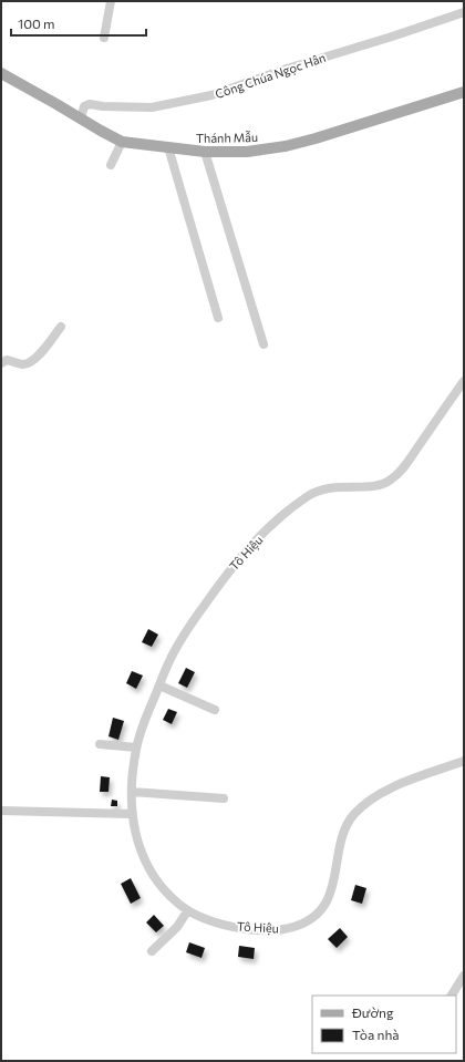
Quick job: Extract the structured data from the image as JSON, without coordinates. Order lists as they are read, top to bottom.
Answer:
{
  "streets": {
    "main road": ["Thánh Mẫu"],
    "street": ["Công Chúa Ngọc Hân", "Tô Hiệu"]
  },
  "crossings": [
    ["Công Chúa Ngọc Hân", "Thánh Mẫu"]
  ],
  "legend": ["Đường", "Tòa nhà"],
  "scale_bar": "100 m"
}
